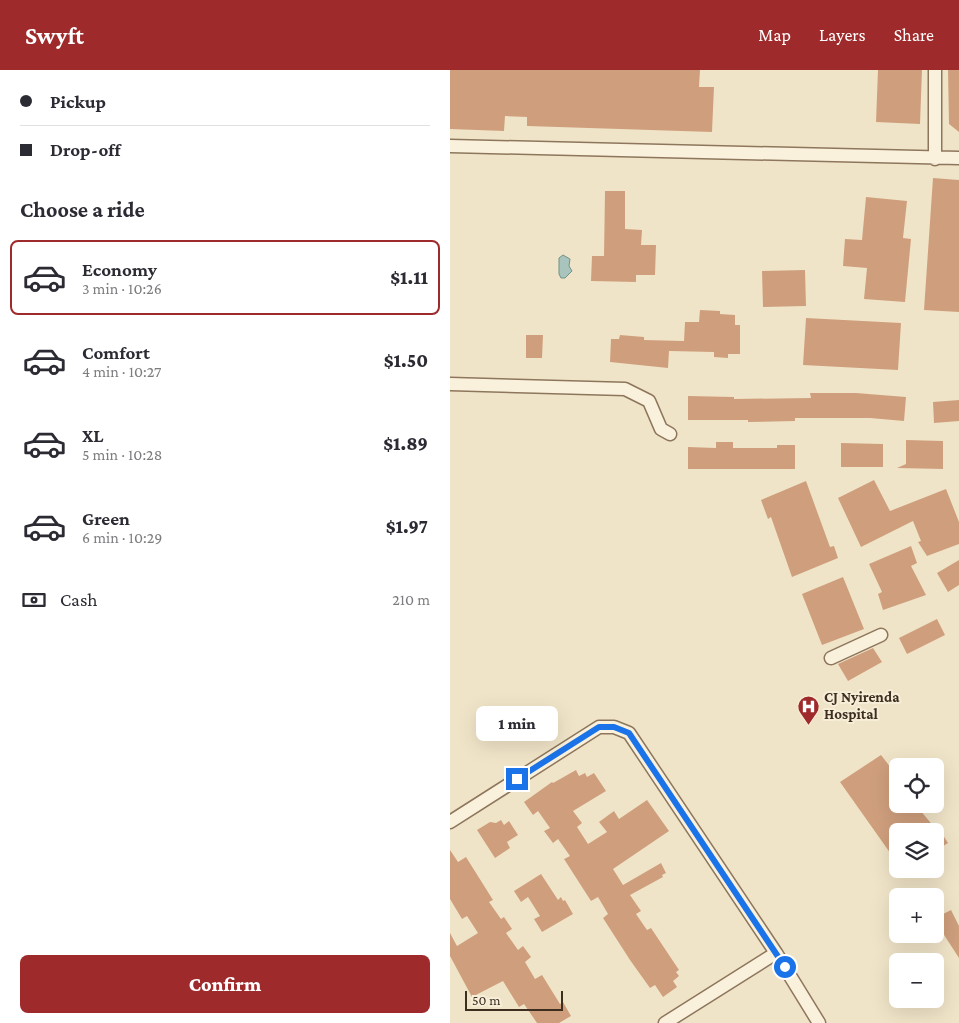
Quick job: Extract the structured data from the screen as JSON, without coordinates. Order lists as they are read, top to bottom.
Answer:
{
  "places": {
    "hospital": ["CJ Nyirenda Hospital"]
  },
  "scale_bar": "50 m",
  "page": {
    "header": "Swyft",
    "nav": ["Map", "Layers", "Share"],
    "banner": ["Pickup", "Drop-off"],
    "heading": "Choose a ride",
    "list": [
      {
        "name": "Economy",
        "note": "3 min · 10:26",
        "value": "$1.11"
      },
      {
        "name": "Comfort",
        "note": "4 min · 10:27",
        "value": "$1.50"
      },
      {
        "name": "XL",
        "note": "5 min · 10:28",
        "value": "$1.89"
      },
      {
        "name": "Green",
        "note": "6 min · 10:29",
        "value": "$1.97"
      }
    ],
    "pay": ["Cash", "210 m"],
    "bubble": "1 min",
    "map_buttons": ["+", "−"],
    "buttons": "Confirm",
    "scale": "50 m"
  }
}
